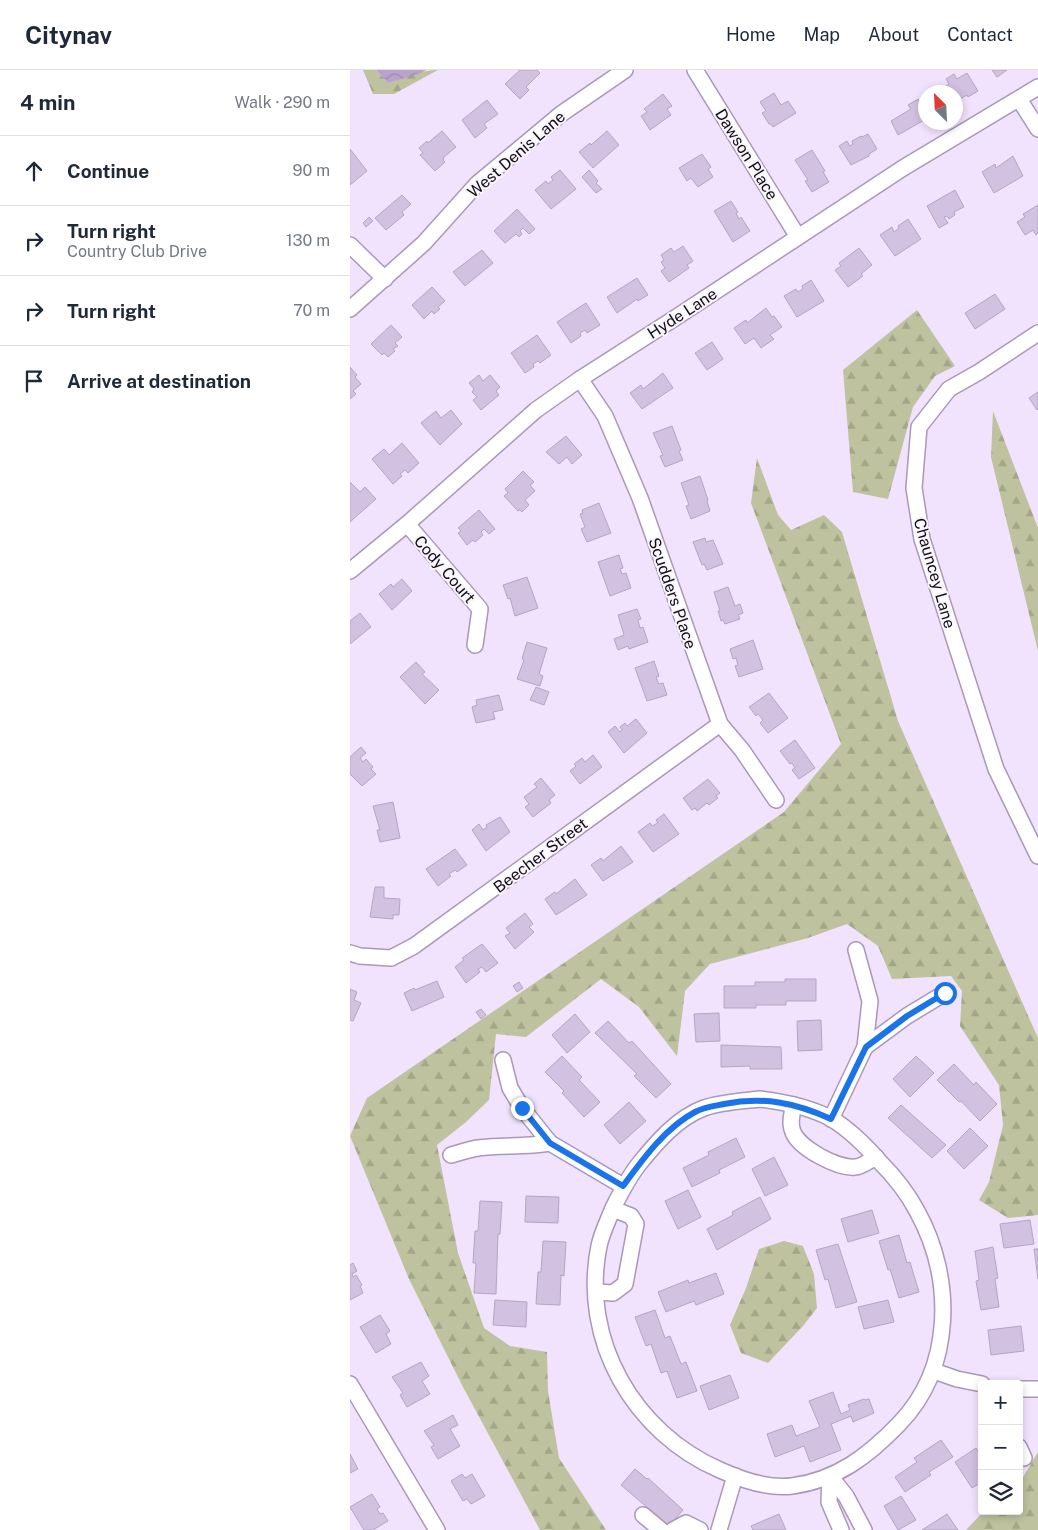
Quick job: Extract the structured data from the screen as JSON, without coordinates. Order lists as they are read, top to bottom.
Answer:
{
  "streets": {
    "street": [
      "West Denis Lane",
      "Dawson Place",
      "Hyde Lane",
      "Cody Court",
      "Chauncey Lane",
      "Scudders Place",
      "Beecher Street"
    ]
  },
  "crossings": [
    ["Dawson Place", "Hyde Lane"],
    ["Hyde Lane", "Cody Court"],
    ["Hyde Lane", "Scudders Place"],
    ["Scudders Place", "Beecher Street"]
  ],
  "north": "top left",
  "page": {
    "header": "Citynav",
    "nav": [
      "Home",
      "Map",
      "About",
      "Contact"
    ],
    "heading": ["4 min", "Walk · 290 m"],
    "list": [
      ["Continue", "90 m"],
      ["Turn right", "Country Club Drive", "130 m"],
      ["Turn right", "70 m"],
      "Arrive at destination"
    ],
    "map_buttons": ["+", "−"]
  }
}
